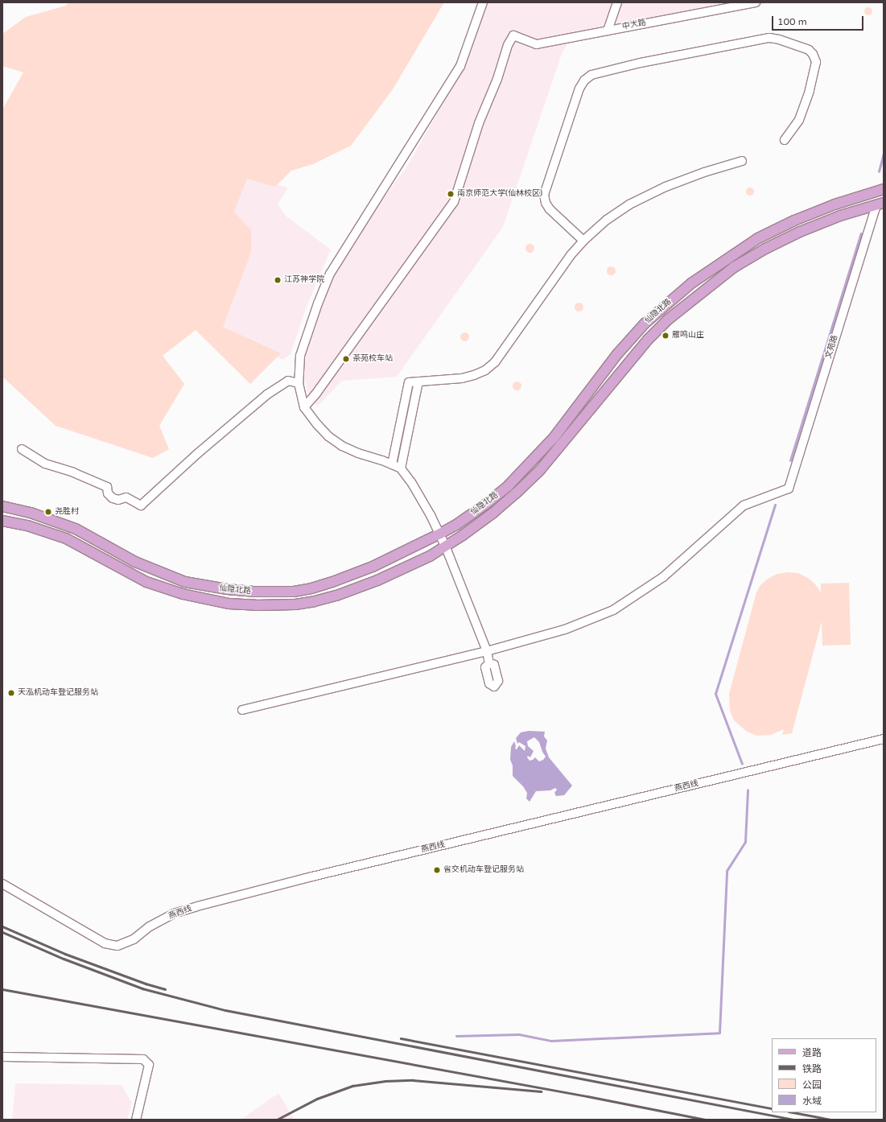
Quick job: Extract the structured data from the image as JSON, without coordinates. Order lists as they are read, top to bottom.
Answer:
{
  "streets": {
    "main road": ["仙隐北路"],
    "street": ["中大路", "文苑路", "燕西线"]
  },
  "crossings": [
    ["仙隐北路", "文苑路"]
  ],
  "places": [
    "南京师范大学(仙林校区)",
    "江苏神学院",
    "雁鸣山庄",
    "茶苑校车站",
    "尧胜村",
    "天泓机动车登记服务站",
    "省交机动车登记服务站"
  ],
  "legend": [
    "道路",
    "铁路",
    "公园",
    "水域"
  ],
  "scale_bar": "100 m"
}
